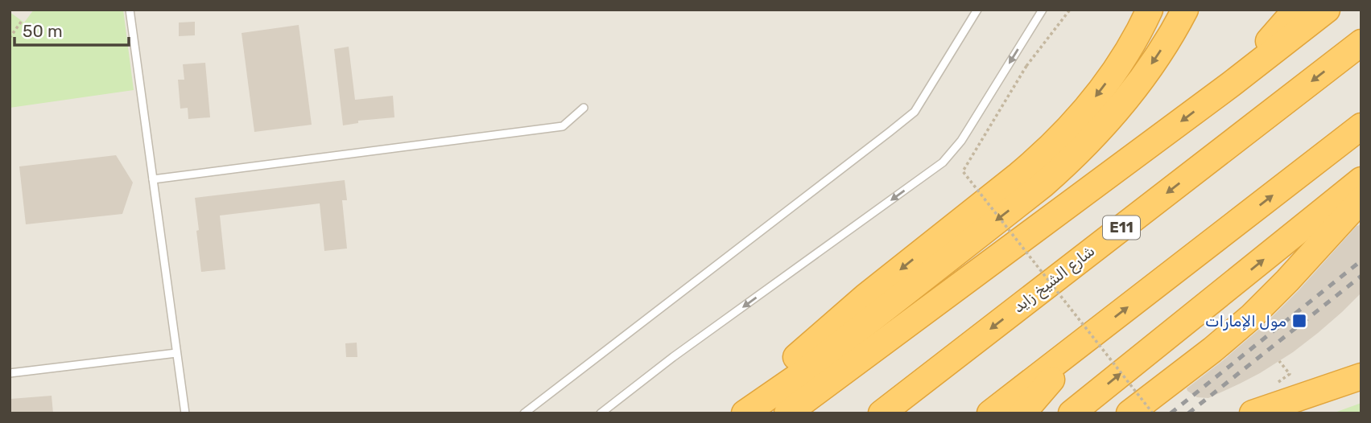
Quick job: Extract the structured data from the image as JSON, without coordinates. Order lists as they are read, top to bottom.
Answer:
{
  "streets": {
    "highway": ["E11", "شارع الشيخ زايد"]
  },
  "places": {
    "transit": ["مول الإمارات"]
  },
  "scale_bar": "50 m"
}
